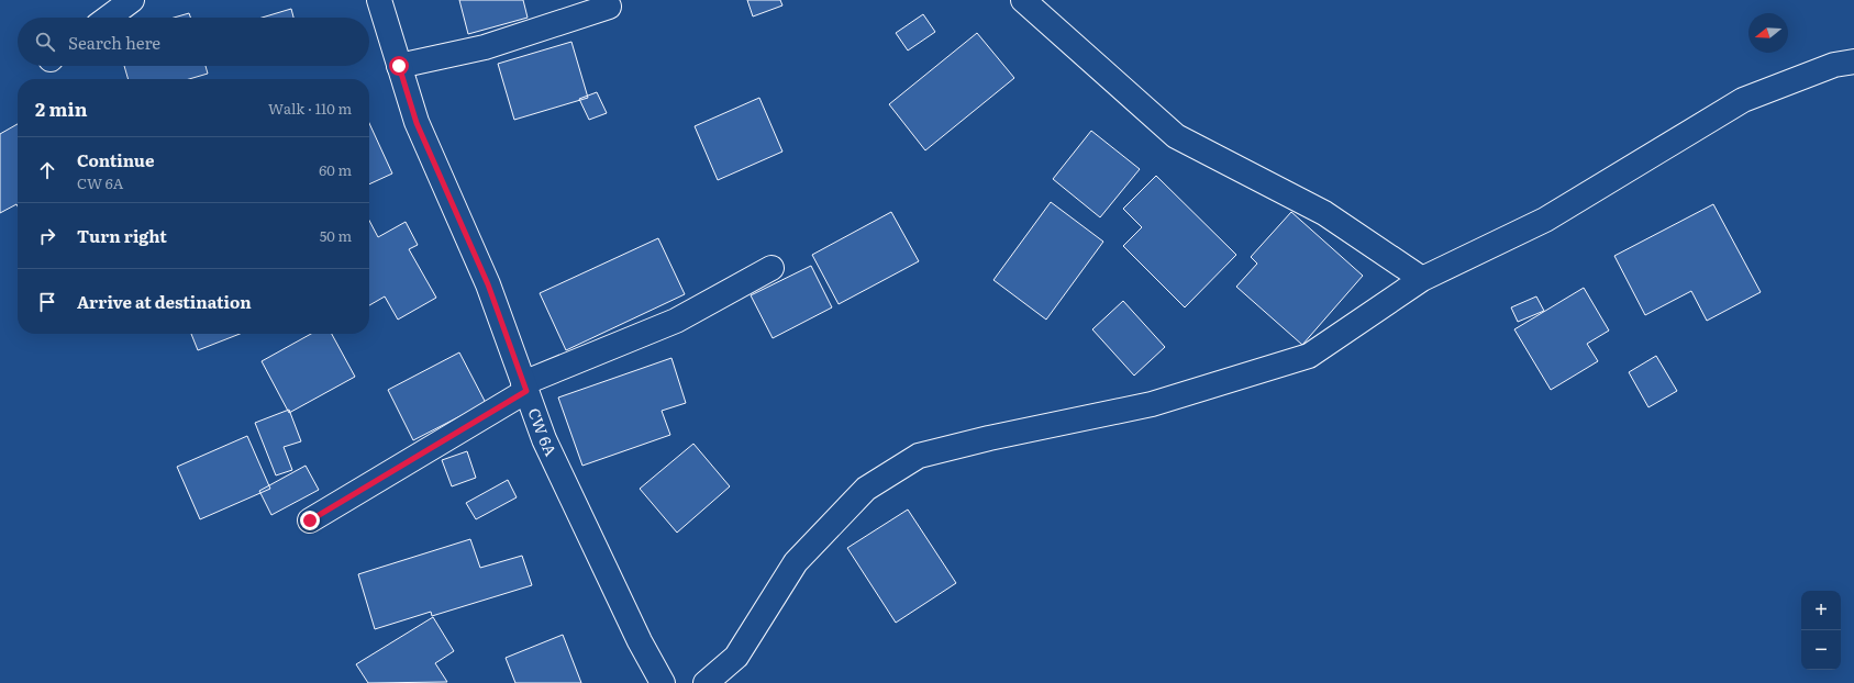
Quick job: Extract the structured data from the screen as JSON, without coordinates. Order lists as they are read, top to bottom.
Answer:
{
  "streets": {
    "street": ["CW 6A"]
  },
  "north": "left",
  "page": {
    "search": "Search here",
    "heading": ["2 min", "Walk · 110 m"],
    "list": [
      ["Continue", "CW 6A", "60 m"],
      ["Turn right", "50 m"],
      "Arrive at destination"
    ],
    "map_buttons": ["+", "−"]
  }
}
